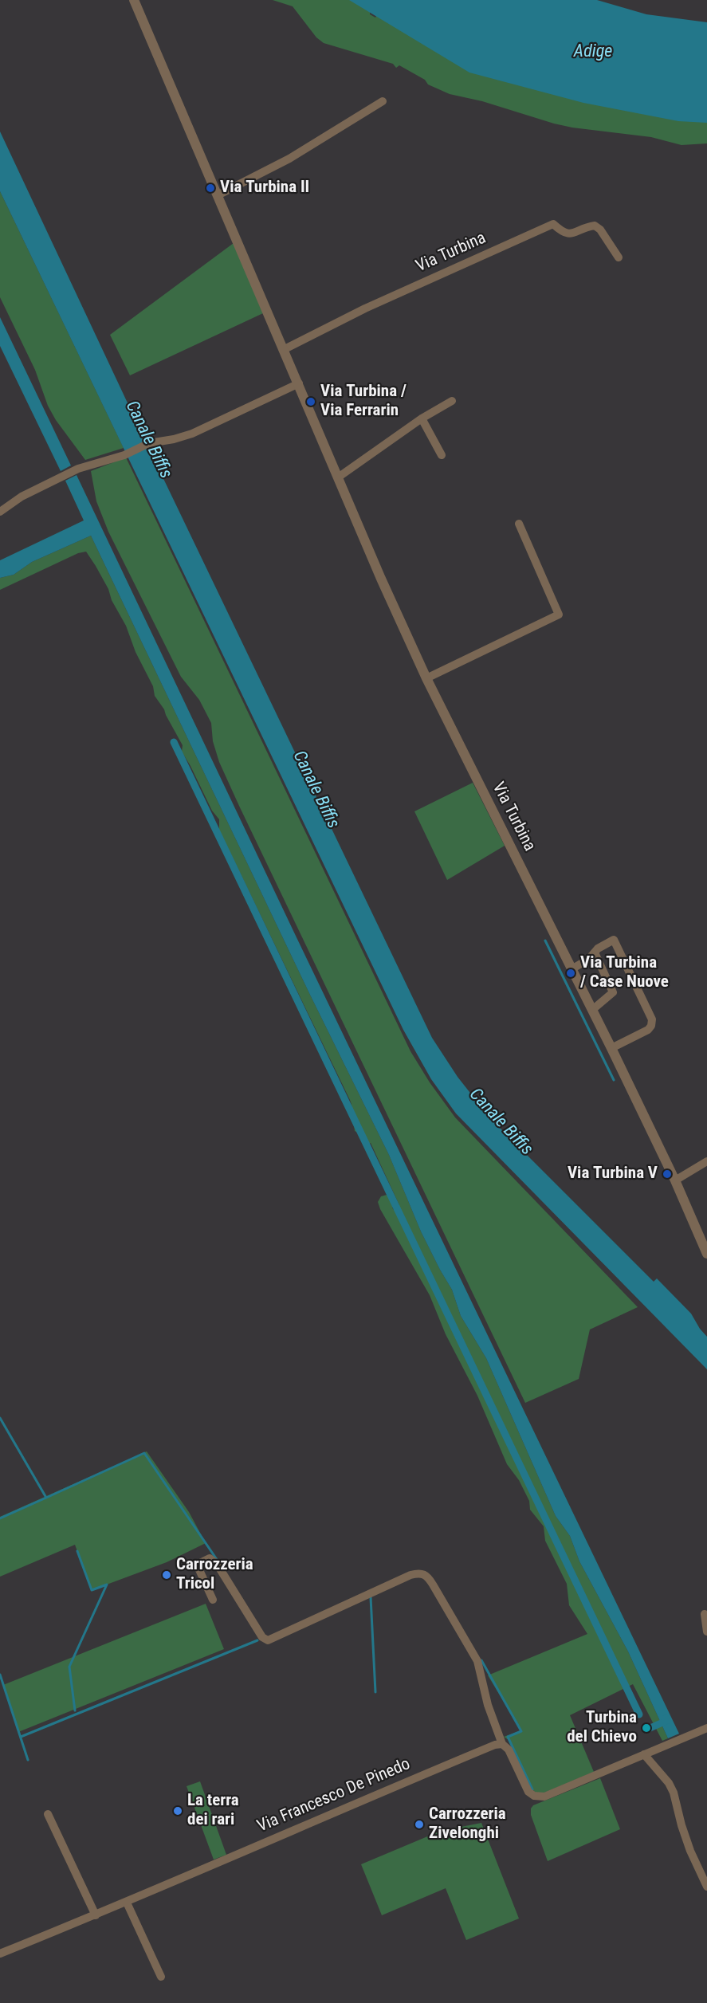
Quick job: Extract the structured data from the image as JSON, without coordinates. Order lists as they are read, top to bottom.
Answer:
{
  "streets": {
    "street": ["Via Turbina", "Via Francesco De Pinedo"]
  },
  "water": ["Adige", "Canale Biffis"],
  "places": [
    "Via Turbina II",
    "Via Turbina / Via Ferrarin",
    "Via Turbina / Case Nuove",
    "Via Turbina V",
    "Carrozzeria Tricol",
    "Turbina del Chievo",
    "La terra dei rari",
    "Carrozzeria Zivelonghi"
  ]
}
